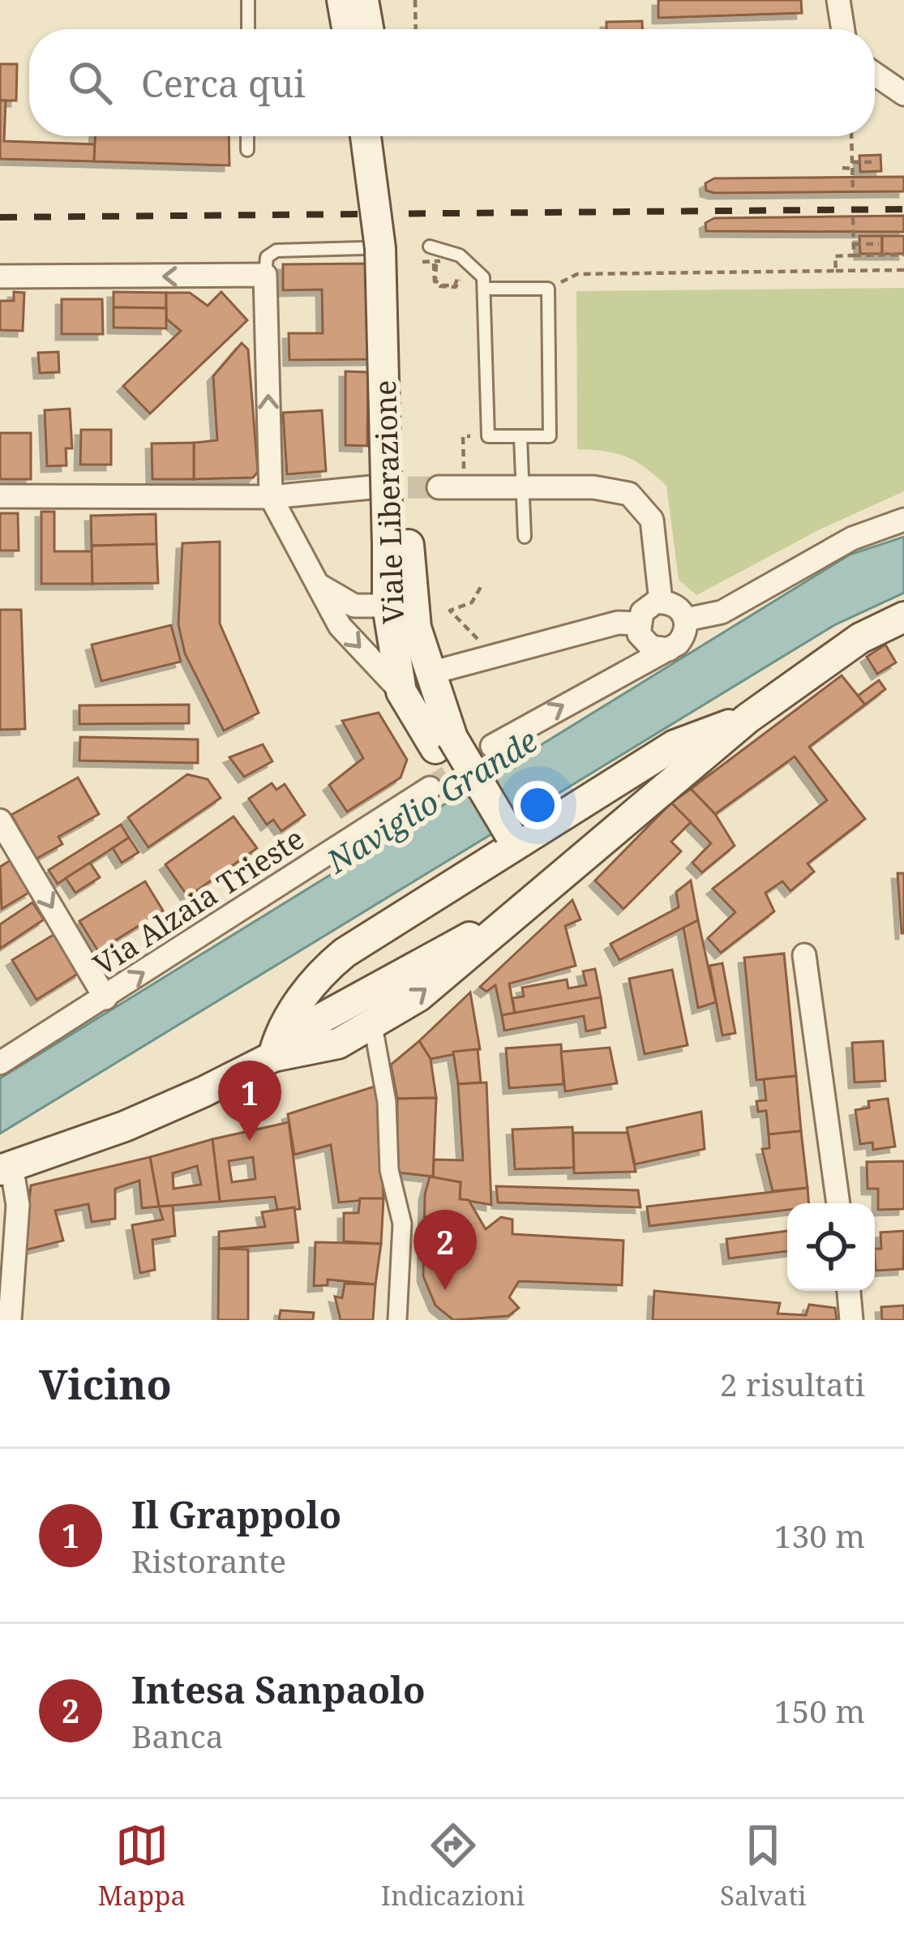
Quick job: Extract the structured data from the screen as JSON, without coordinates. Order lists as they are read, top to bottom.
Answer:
{
  "streets": {
    "main road": ["Viale Liberazione"],
    "street": ["Via Alzaia Trieste"]
  },
  "one_way": ["Via Alzaia Trieste"],
  "water": ["Naviglio Grande"],
  "page": {
    "search": "Cerca qui",
    "pins": ["1", "2"],
    "heading": ["Vicino", "2 risultati"],
    "list": [
      {
        "mark": "1",
        "name": "Il Grappolo",
        "note": "Ristorante",
        "value": "130 m"
      },
      {
        "mark": "2",
        "name": "Intesa Sanpaolo",
        "note": "Banca",
        "value": "150 m"
      }
    ],
    "nav": ["Mappa", "Indicazioni", "Salvati"]
  }
}
